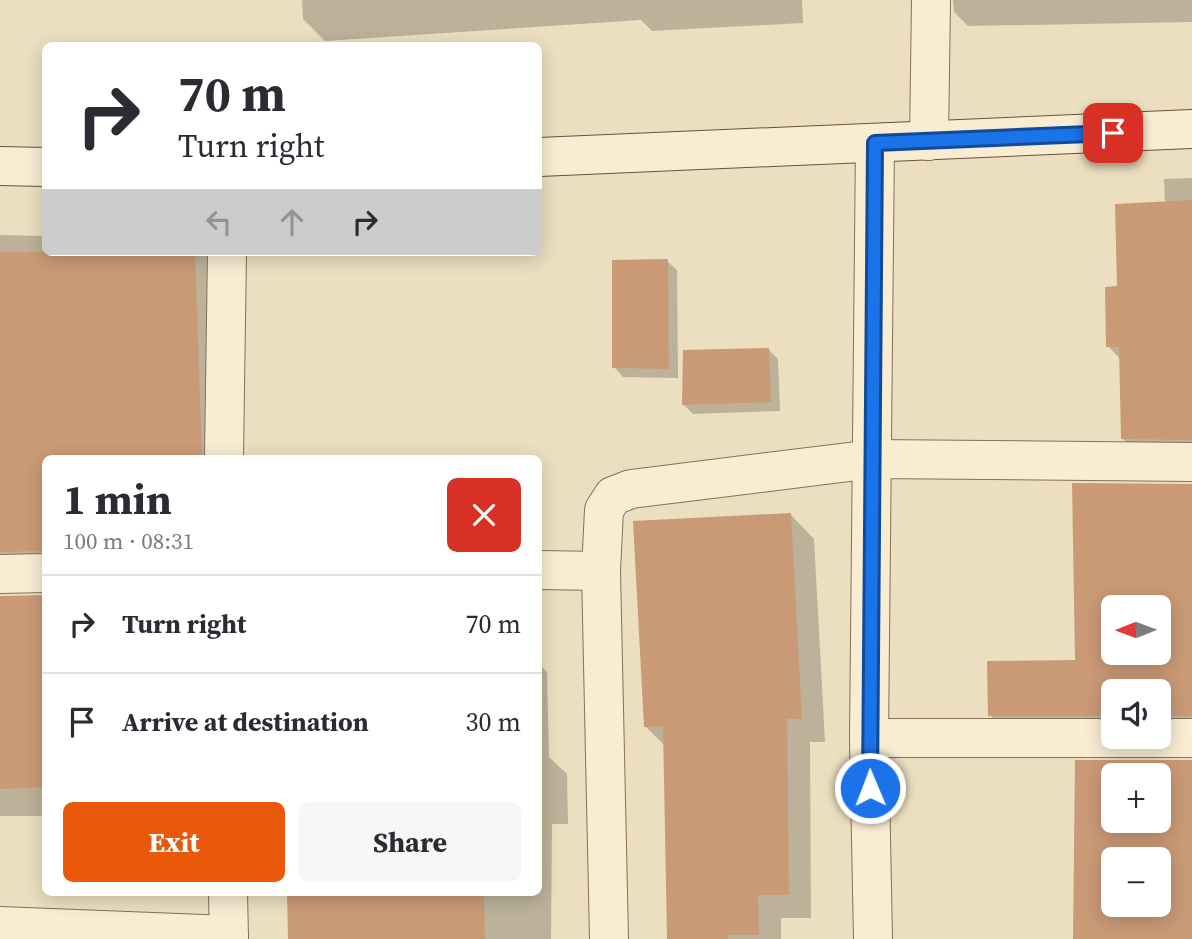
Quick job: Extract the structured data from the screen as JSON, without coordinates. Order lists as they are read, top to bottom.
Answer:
{
  "north": "left",
  "page": {
    "turn": ["70 m", "Turn right"],
    "heading": ["1 min", "100 m · 08:31"],
    "list": [
      {
        "name": "Turn right",
        "value": "70 m"
      },
      {
        "name": "Arrive at destination",
        "value": "30 m"
      }
    ],
    "map_buttons": ["+", "−"],
    "buttons": ["Exit", "Share"]
  }
}
